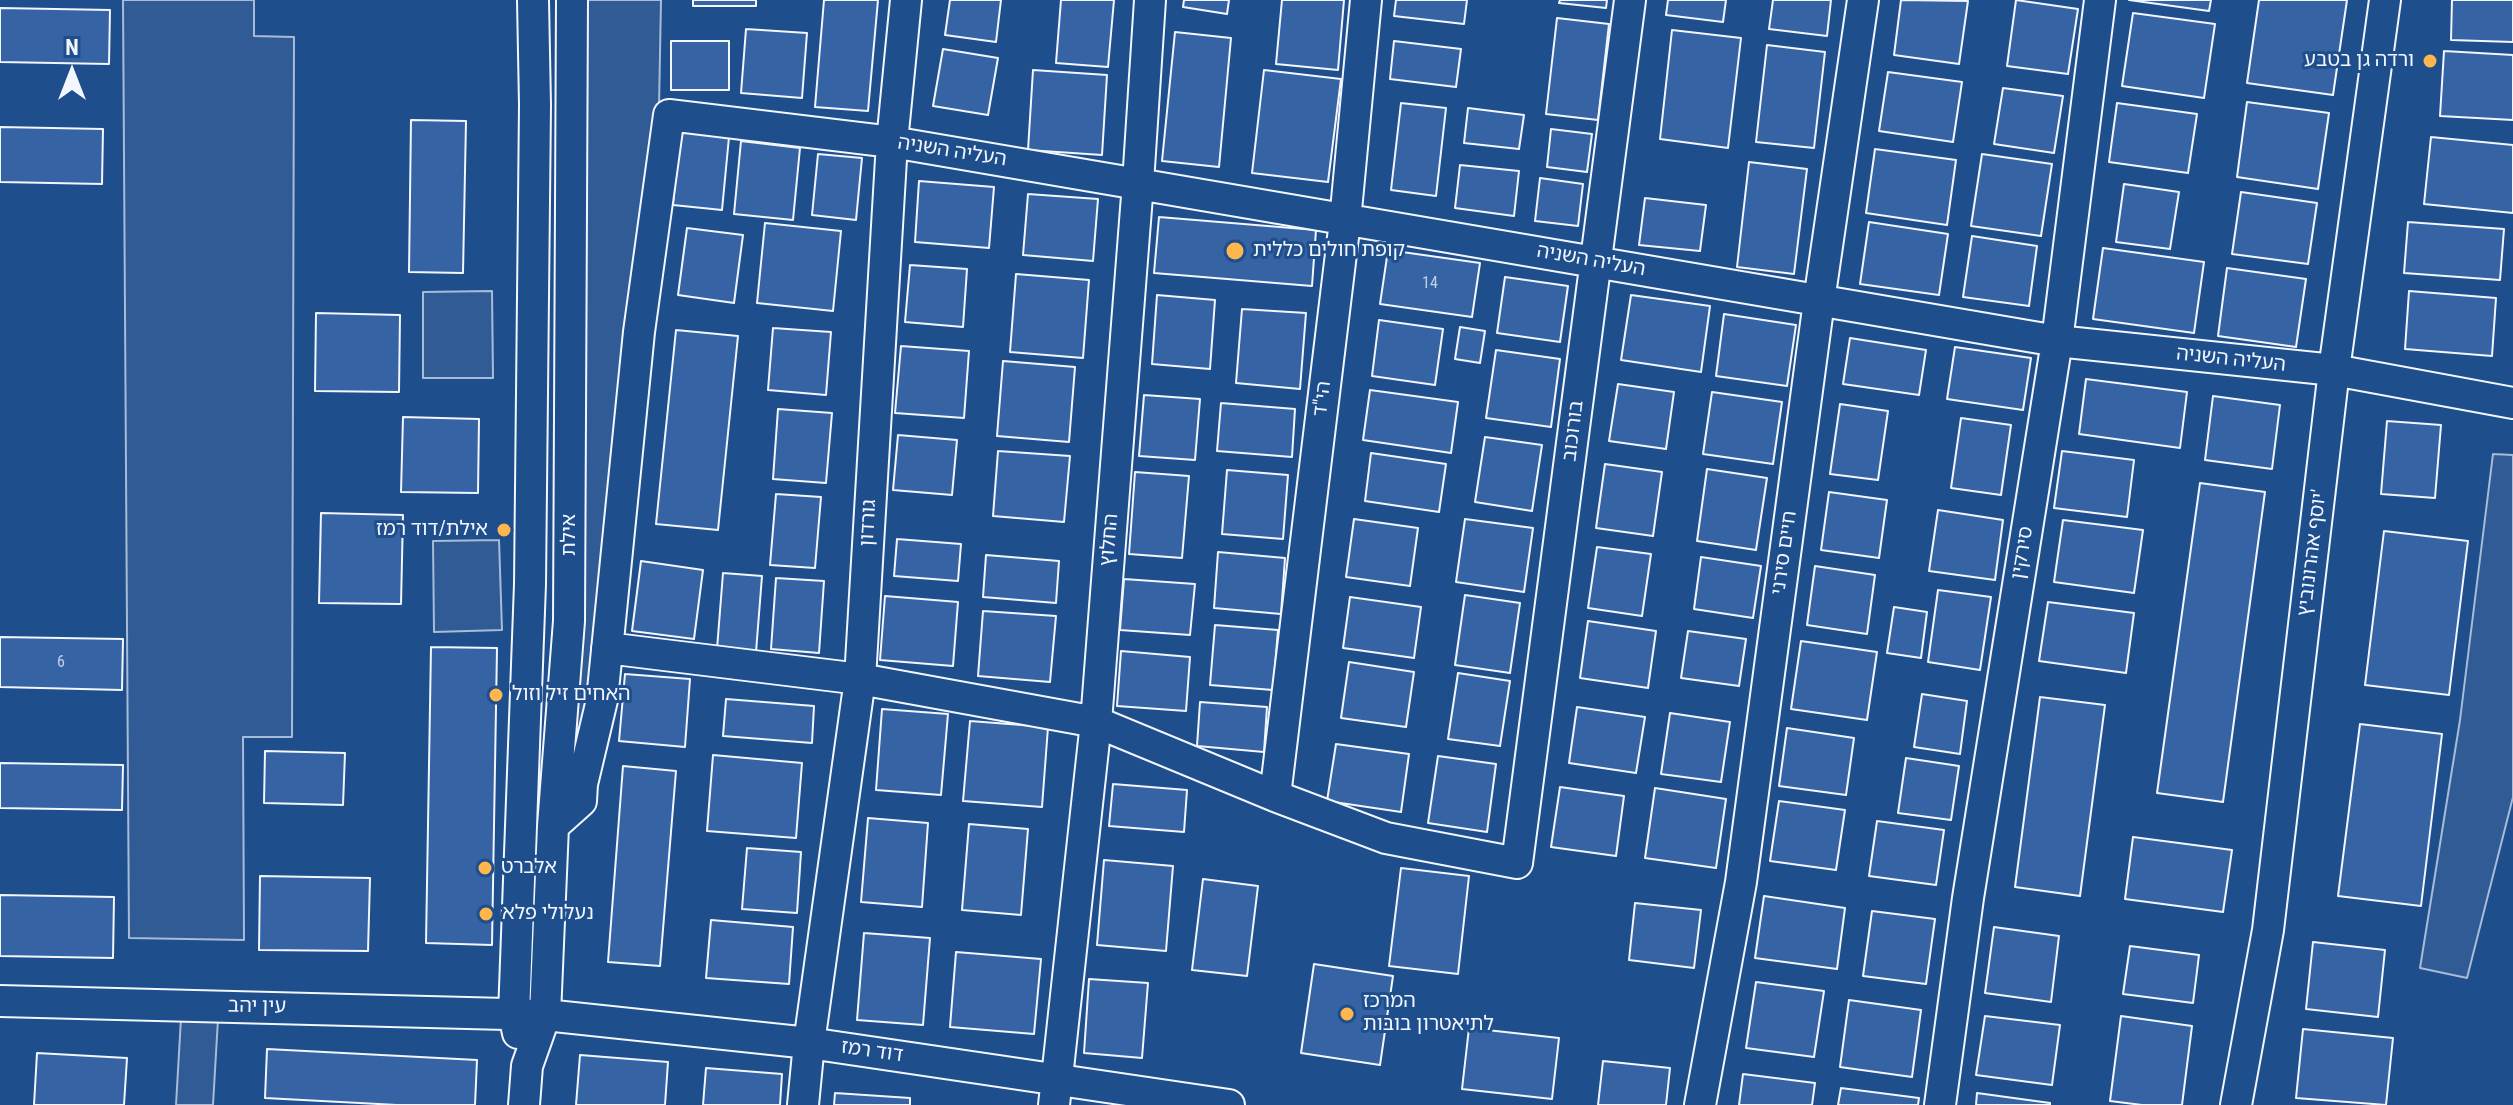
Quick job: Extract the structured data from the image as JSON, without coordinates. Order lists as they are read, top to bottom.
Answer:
{
  "streets": {
    "street": [
      "העליה השניה",
      "הי\"ד",
      "בורוכוב",
      "גורדון",
      "אילת",
      "החלוץ",
      "חיים סירני",
      "סירקין",
      "יוסף אהרונוביץ'",
      "עין יהב",
      "דוד רמז"
    ]
  },
  "crossings": [
    ["העליה השניה", "הי\"ד"],
    ["העליה השניה", "בורוכוב"],
    ["העליה השניה", "גורדון"],
    ["העליה השניה", "החלוץ"],
    ["העליה השניה", "חיים סירני"],
    ["העליה השניה", "סירקין"],
    ["העליה השניה", "יוסף אהרונוביץ'"],
    ["הי\"ד", "בורוכוב"],
    ["גורדון", "דוד רמז"],
    ["אילת", "עין יהב"],
    ["אילת", "דוד רמז"],
    ["החלוץ", "דוד רמז"],
    ["עין יהב", "דוד רמז"]
  ],
  "places": [
    "ורדה גן בטבע",
    "קופת חולים כללית",
    "אילת/דוד רמז",
    "האחים זיל וזול",
    "אלברט",
    "נעלולי פלא",
    "המרכז לתיאטרון בובות"
  ],
  "house_numbers": ["14", "6"],
  "north": "top"
}
